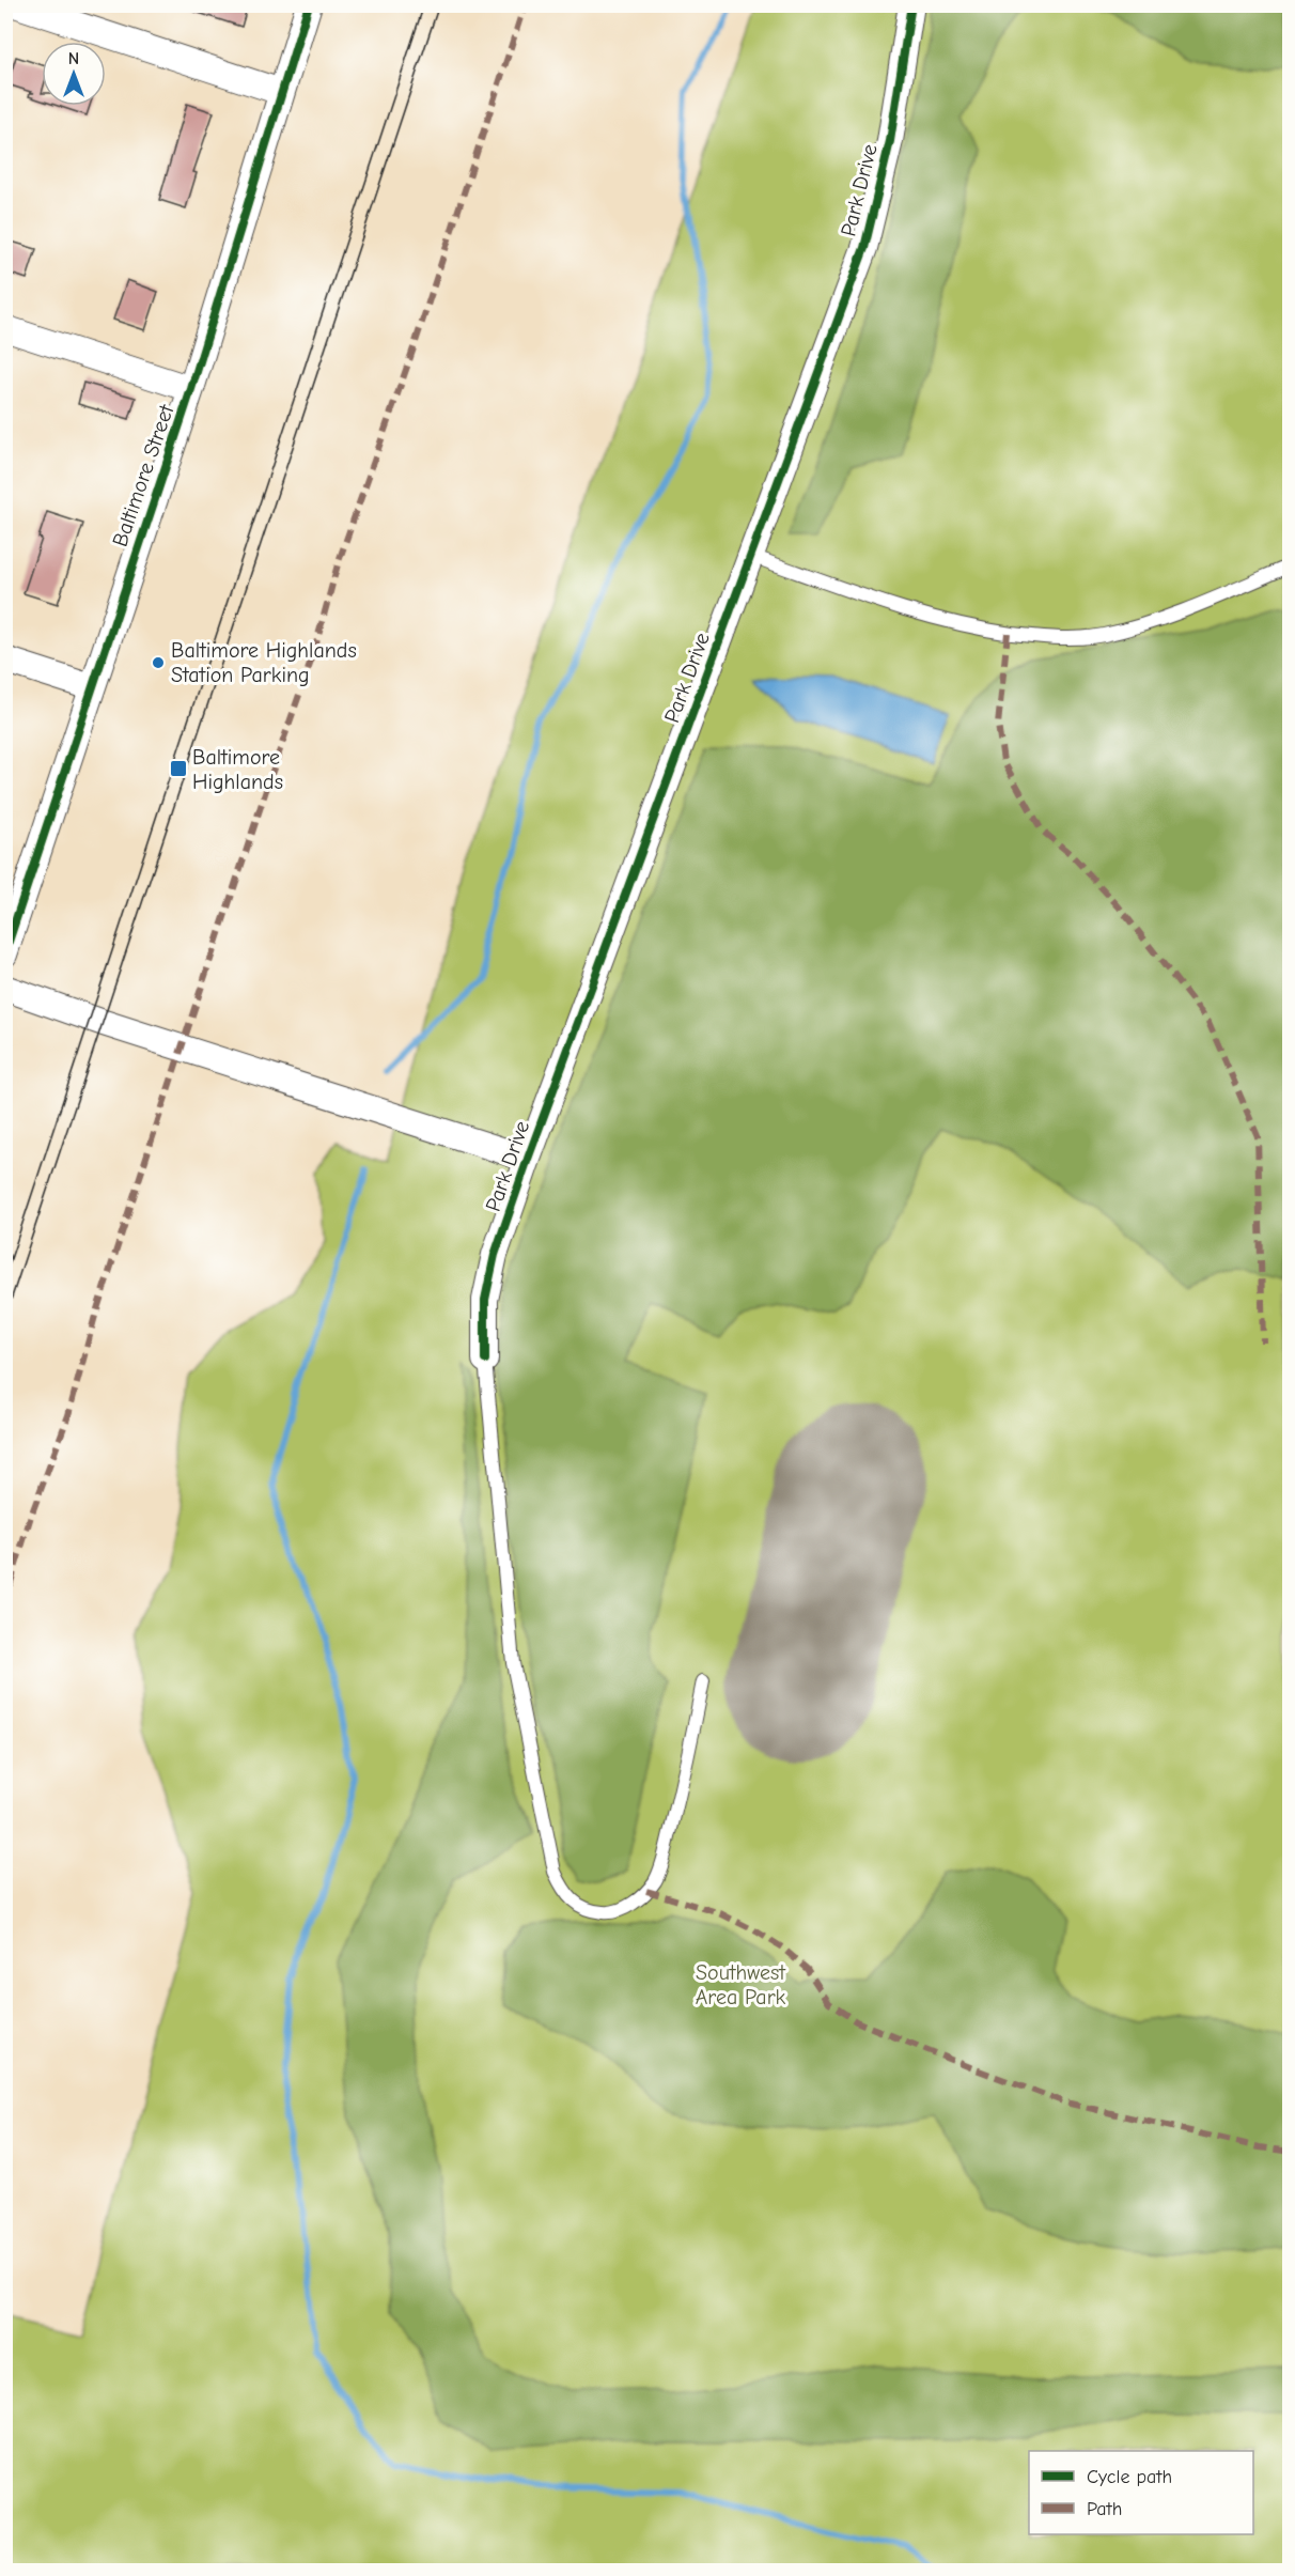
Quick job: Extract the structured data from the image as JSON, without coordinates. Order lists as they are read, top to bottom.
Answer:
{
  "streets": {
    "street": ["Park Drive", "Baltimore Street"]
  },
  "parks": ["Southwest Area Park"],
  "places": {
    "other": ["Baltimore Highlands Station Parking"],
    "transit": ["Baltimore Highlands"]
  },
  "legend": ["Cycle path", "Path"],
  "north": "top"
}
